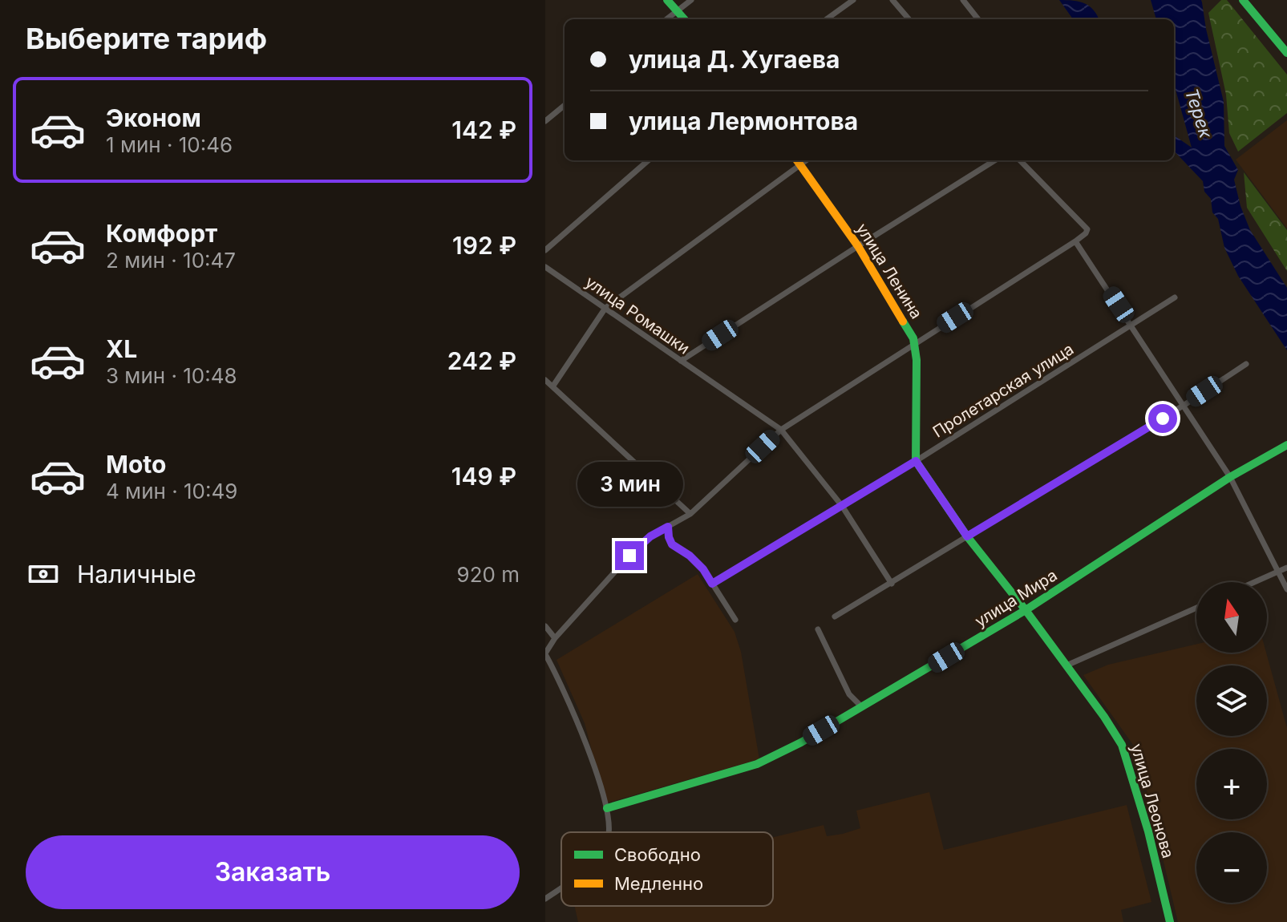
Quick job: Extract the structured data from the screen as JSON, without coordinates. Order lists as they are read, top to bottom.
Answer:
{
  "streets": {
    "street": [
      "улица Ленина",
      "улица Ромашки",
      "Пролетарская улица",
      "улица Мира",
      "улица Леонова"
    ]
  },
  "crossings": [
    ["улица Ленина", "Пролетарская улица"],
    ["улица Ромашки", "Пролетарская улица"],
    ["улица Мира", "улица Леонова"]
  ],
  "water": ["Терек"],
  "legend": ["Свободно", "Медленно"],
  "north": "top",
  "page": {
    "heading": "Выберите тариф",
    "banner": ["улица Д. Хугаева", "улица Лермонтова"],
    "list": [
      {
        "name": "Эконом",
        "note": "1 мин · 10:46",
        "value": "142 ₽"
      },
      {
        "name": "Комфорт",
        "note": "2 мин · 10:47",
        "value": "192 ₽"
      },
      {
        "name": "XL",
        "note": "3 мин · 10:48",
        "value": "242 ₽"
      },
      {
        "name": "Moto",
        "note": "4 мин · 10:49",
        "value": "149 ₽"
      }
    ],
    "bubble": "3 мин",
    "pay": ["Наличные", "920 m"],
    "map_buttons": ["+", "−"],
    "buttons": "Заказать"
  }
}
